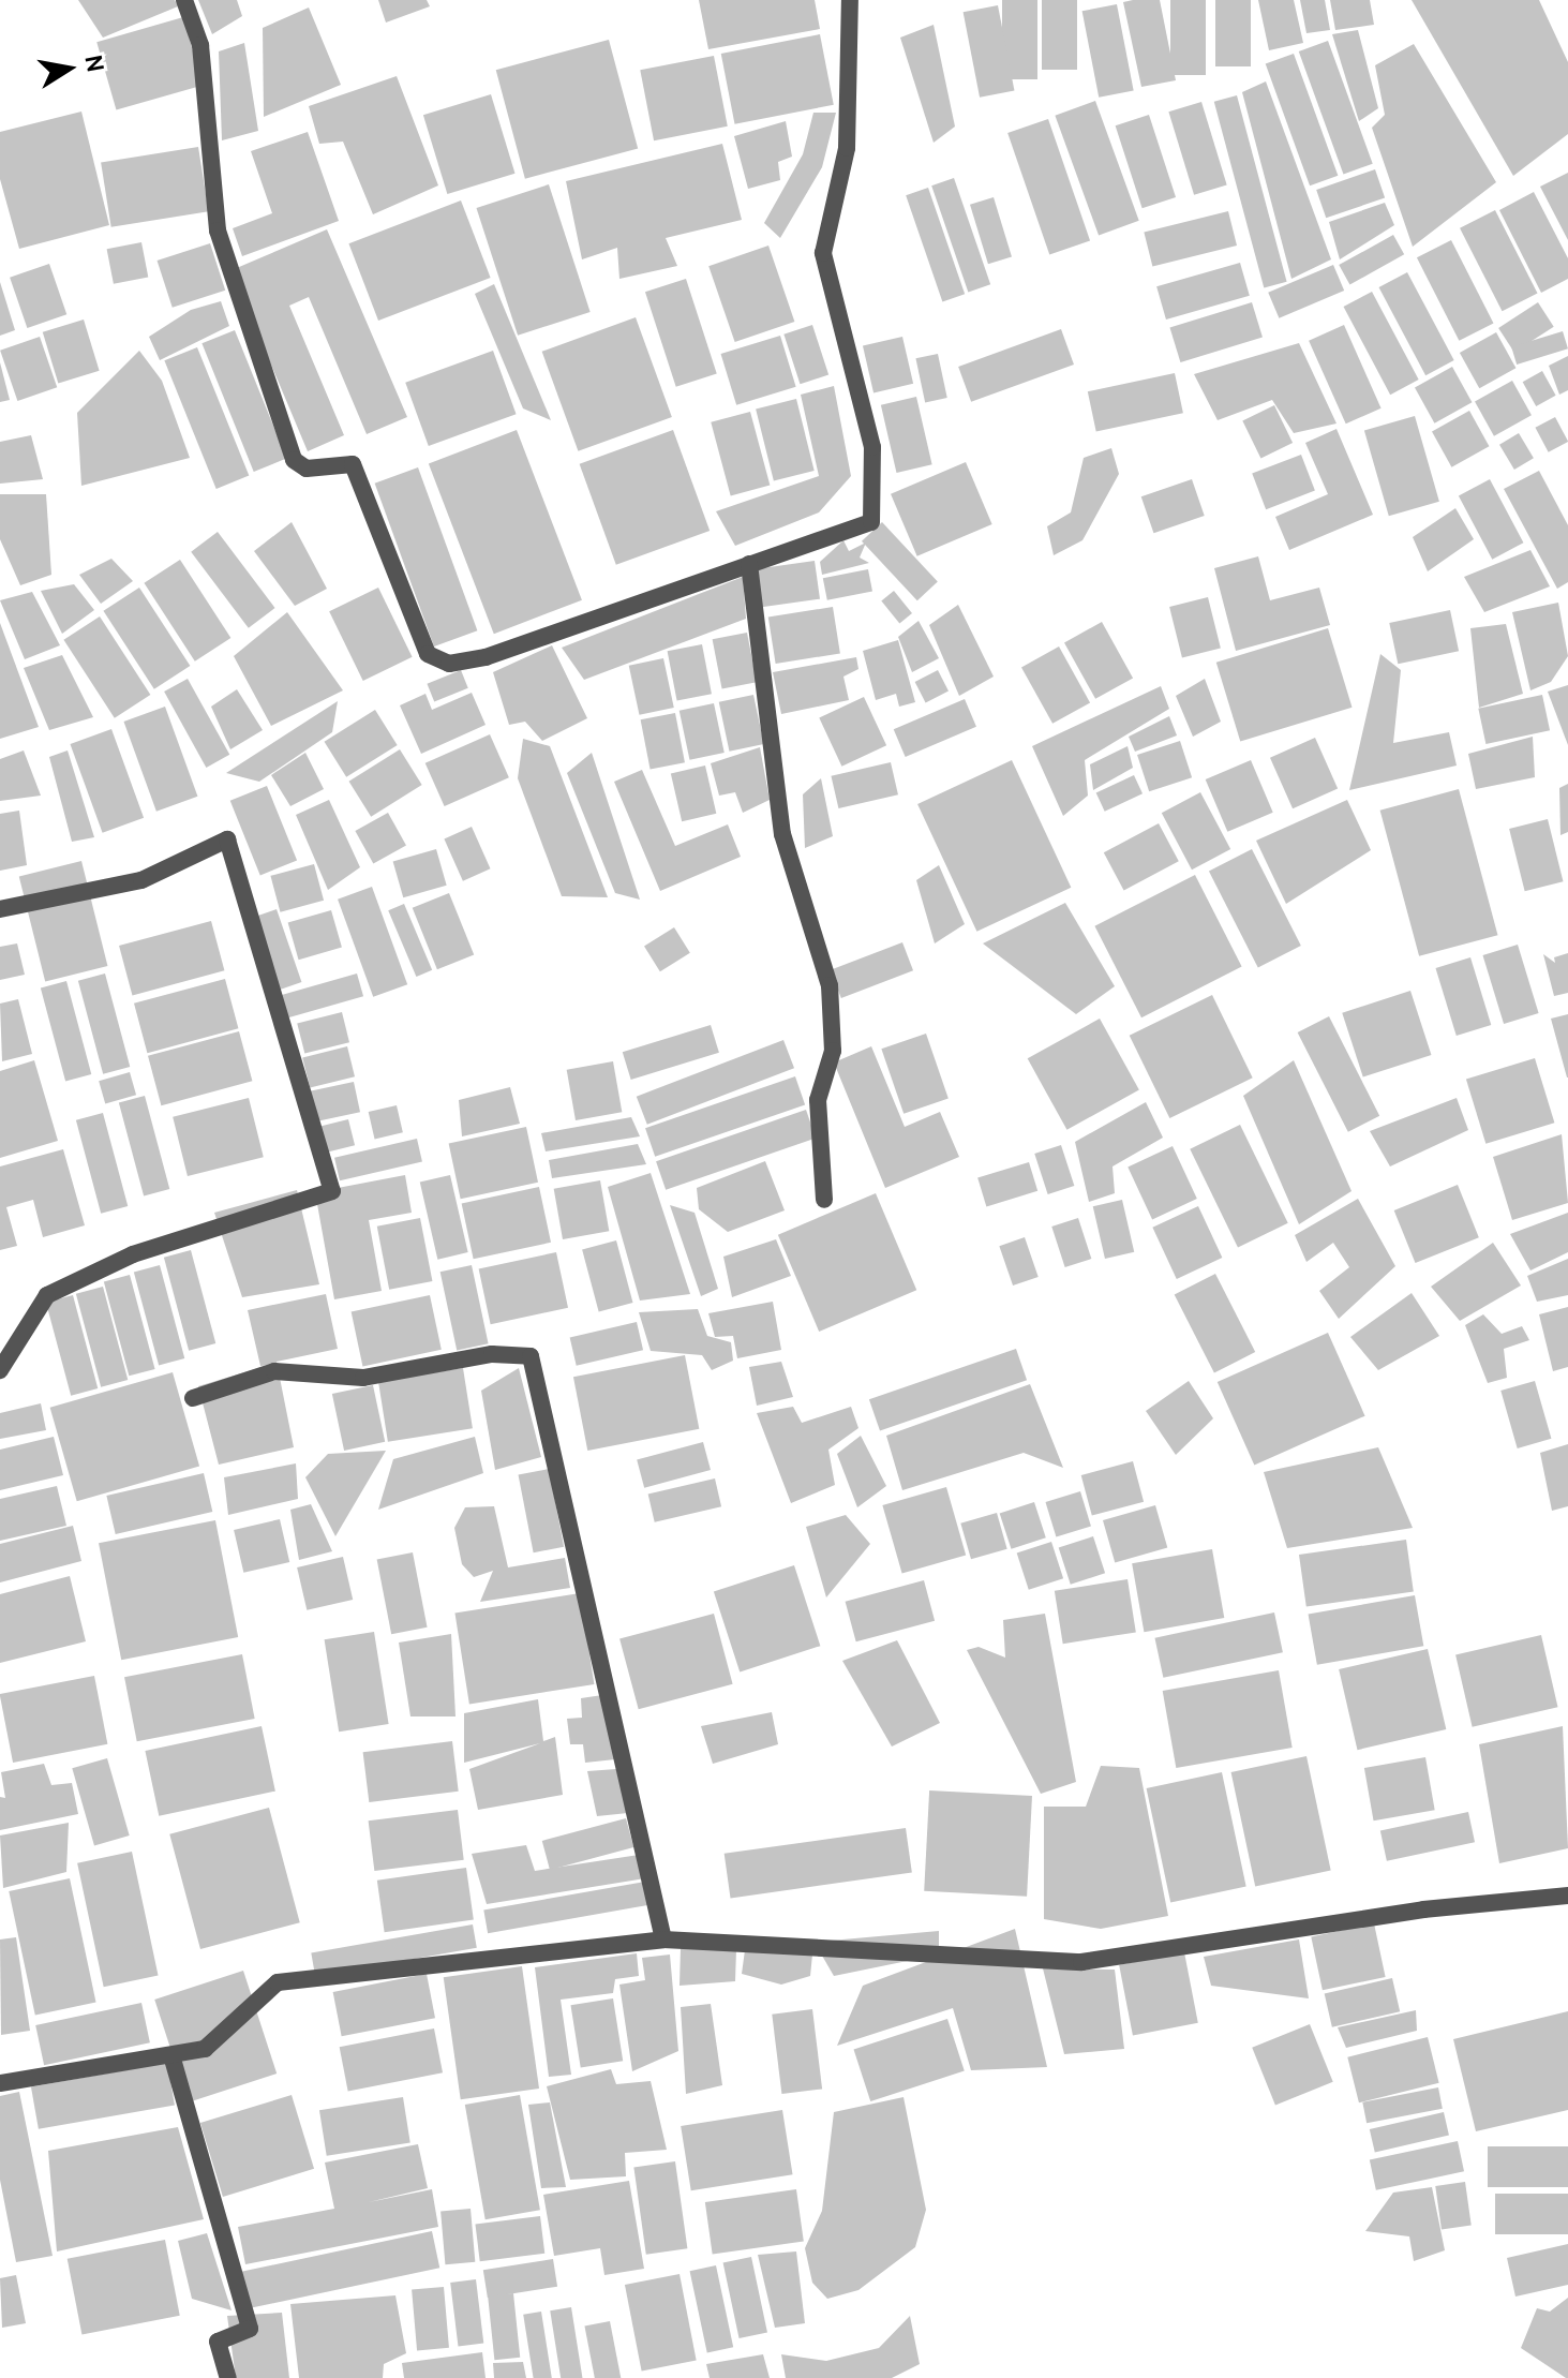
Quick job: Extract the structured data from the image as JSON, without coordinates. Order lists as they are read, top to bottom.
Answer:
{
  "north": "right"
}
